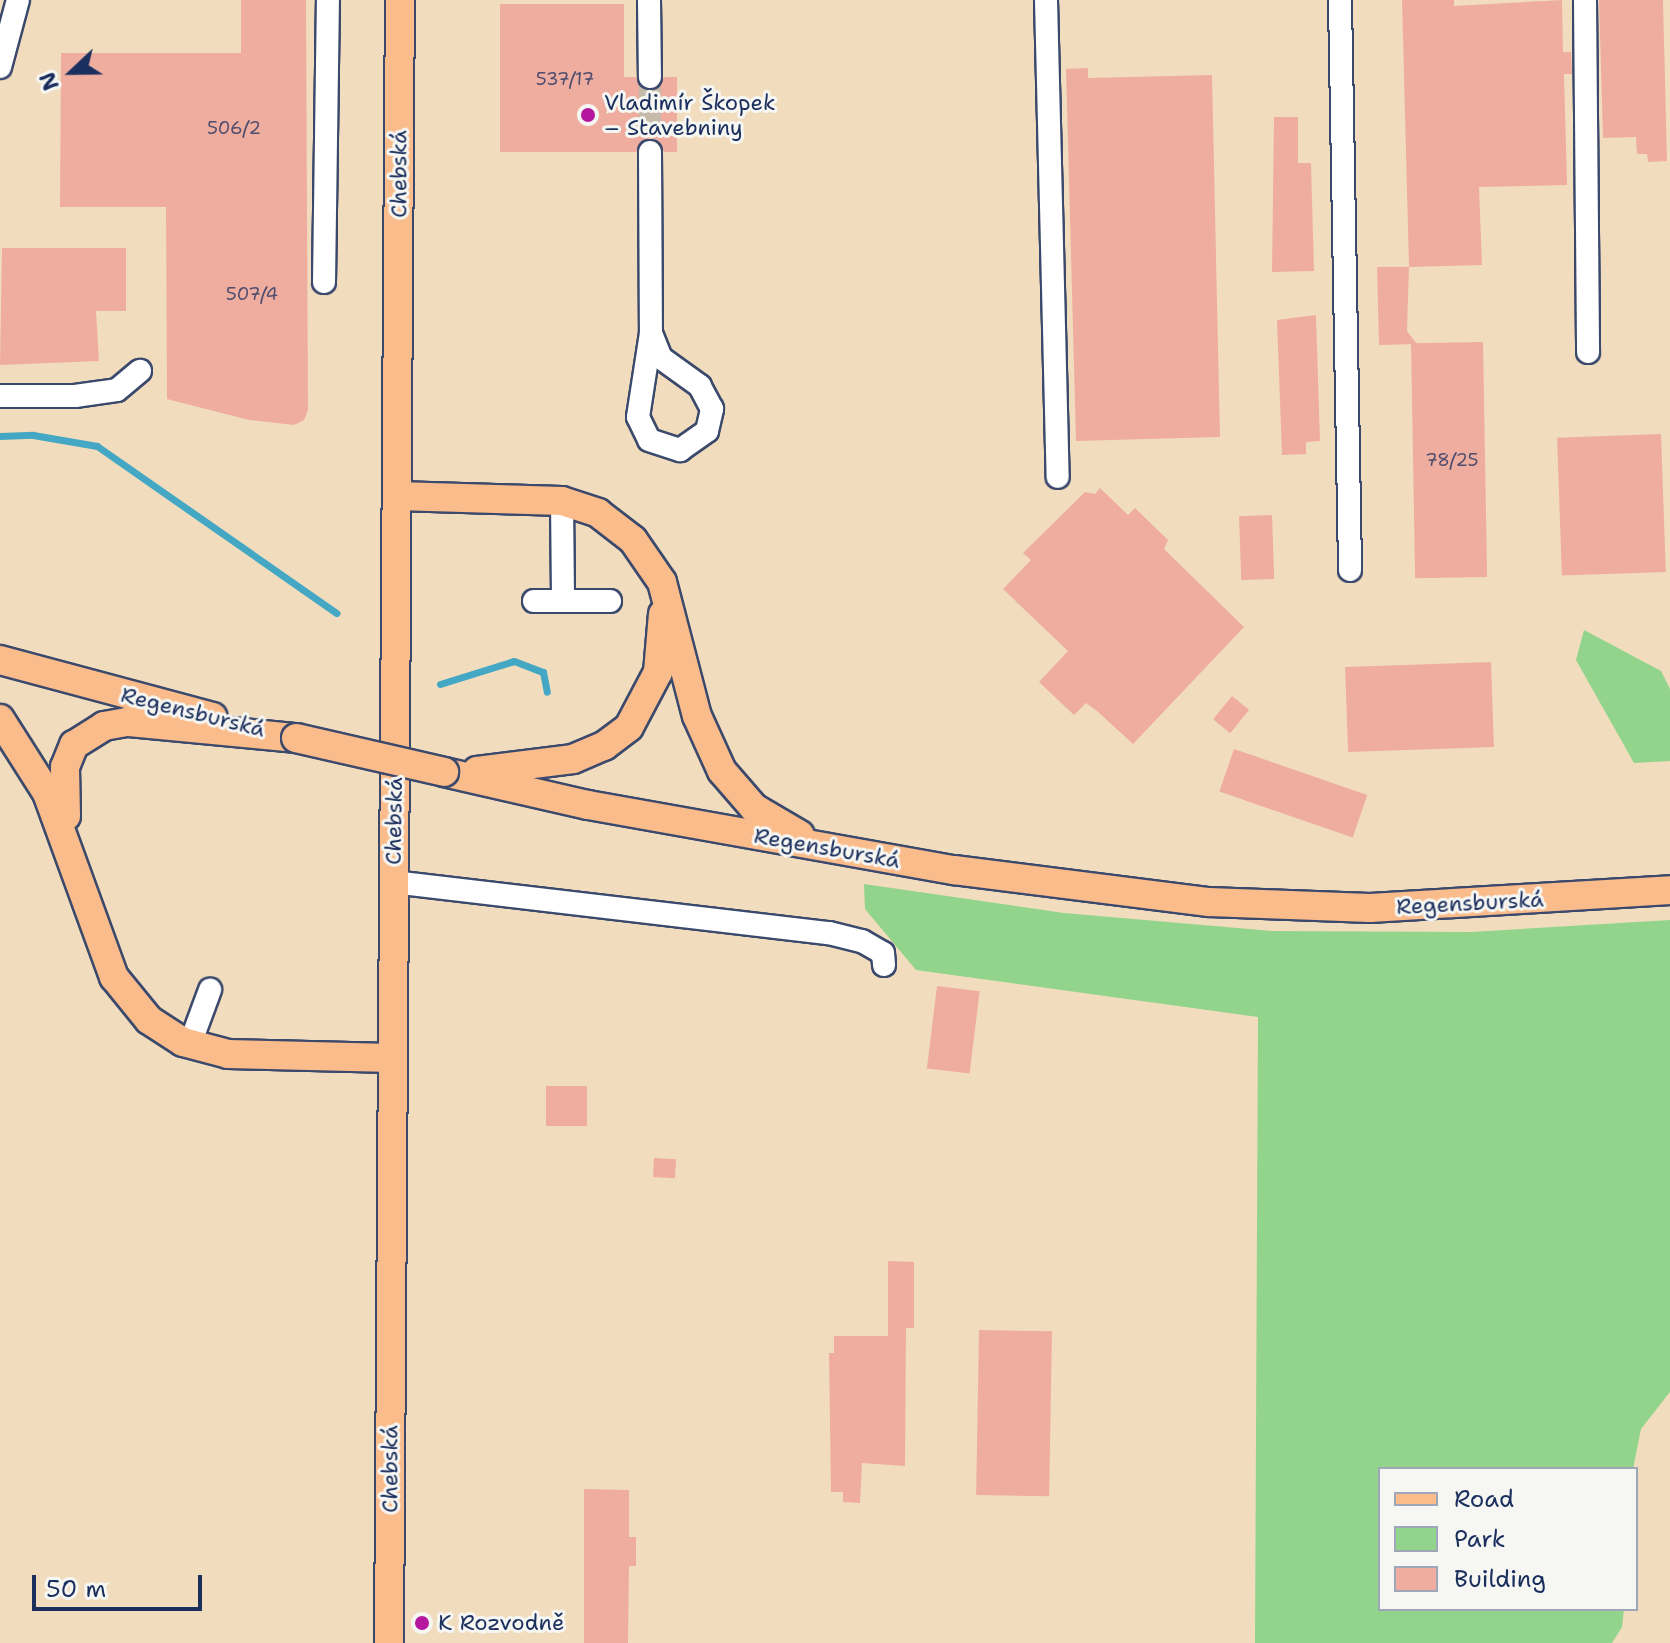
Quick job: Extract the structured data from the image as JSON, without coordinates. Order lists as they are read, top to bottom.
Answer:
{
  "streets": {
    "main road": ["Chebská", "Regensburská"]
  },
  "places": ["Vladimír Škopek – Stavebniny", "K Rozvodně"],
  "house_numbers": [
    "537/17",
    "506/2",
    "507/4",
    "78/25"
  ],
  "legend": ["Road", "Park", "Building"],
  "scale_bar": "50 m",
  "north": "left"
}
